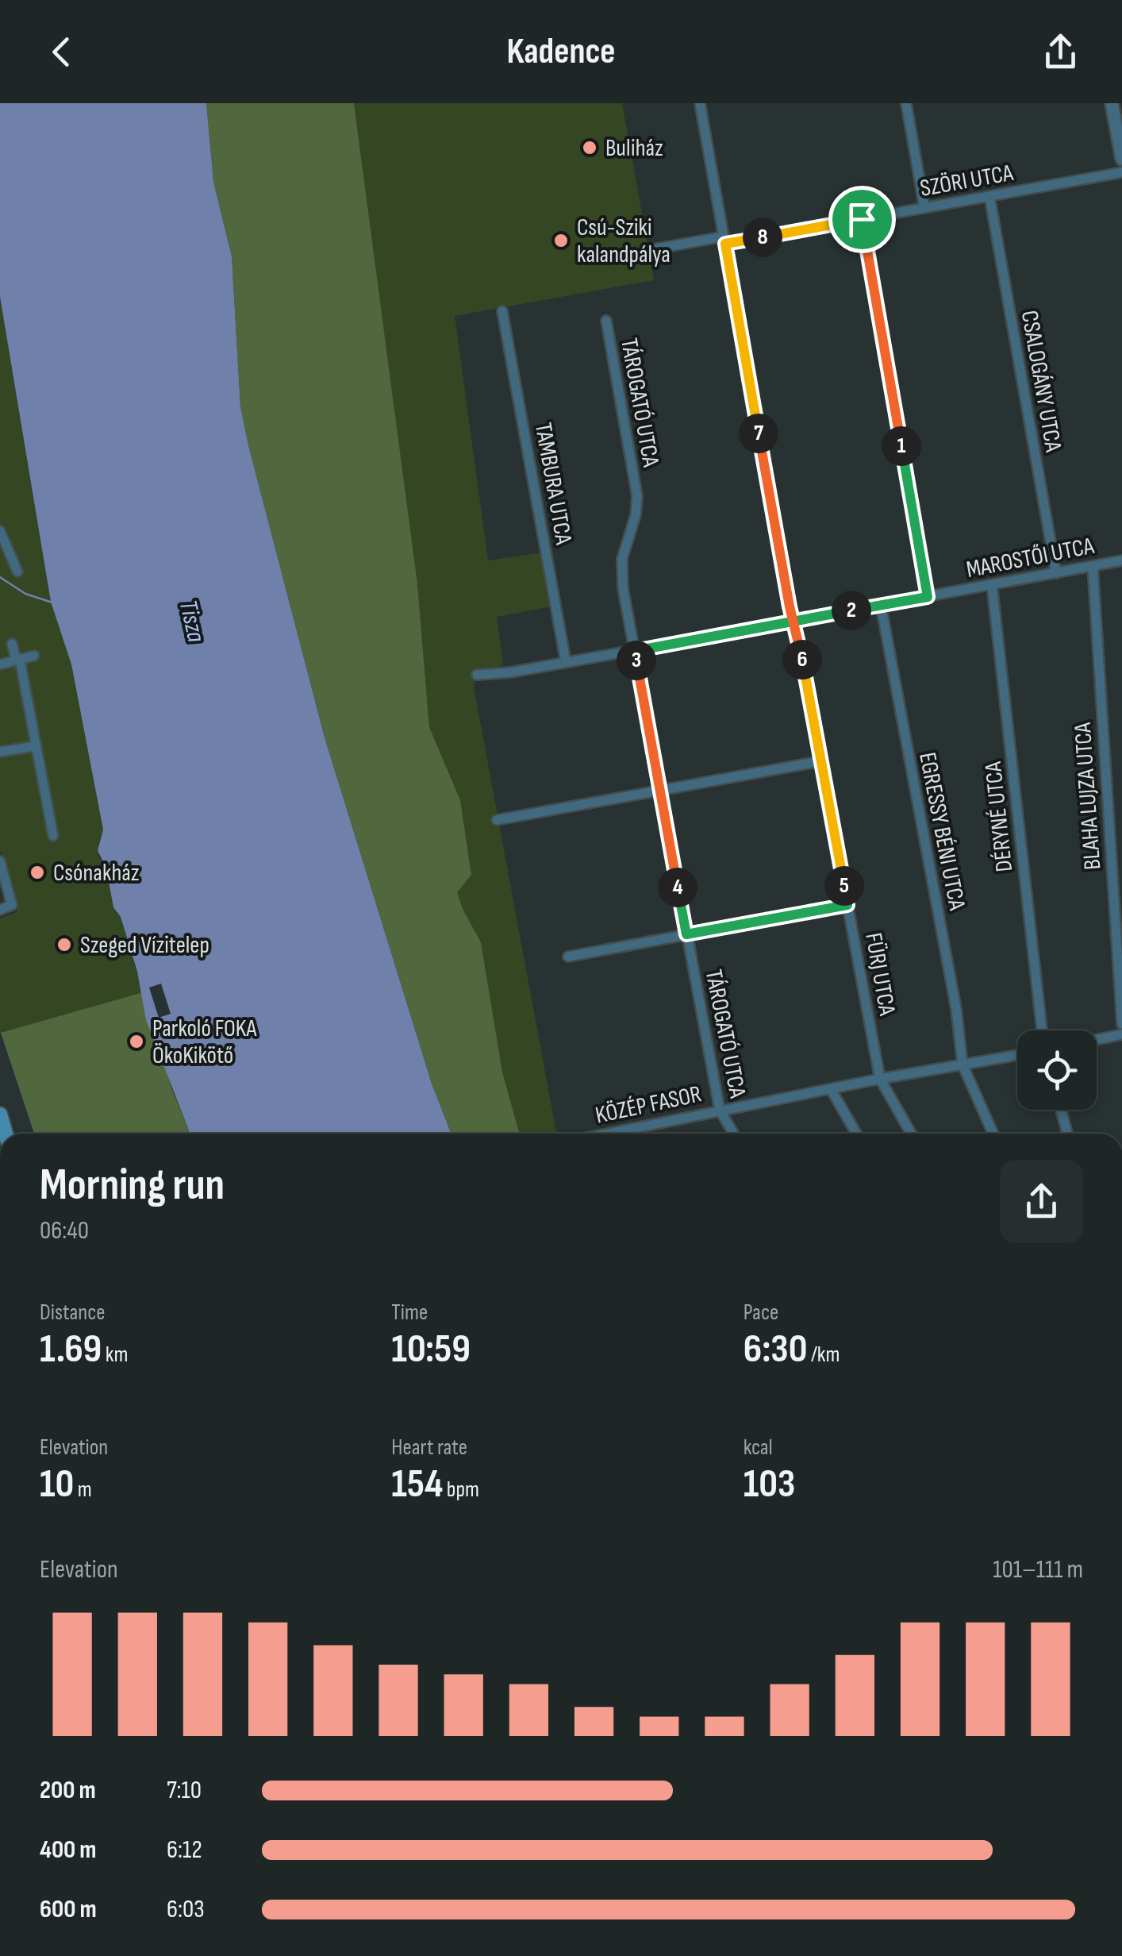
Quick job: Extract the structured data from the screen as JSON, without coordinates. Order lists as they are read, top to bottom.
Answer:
{
  "streets": {
    "street": [
      "SZÖRI UTCA",
      "CSALOGÁNY UTCA",
      "TÁROGATÓ UTCA",
      "TAMBURA UTCA",
      "MAROSTŐI UTCA",
      "BLAHA LUJZA UTCA",
      "DÉRYNÉ UTCA",
      "EGRESSY BÉNI UTCA",
      "FÜRJ UTCA",
      "KÖZÉP FASOR"
    ]
  },
  "crossings": [
    ["SZÖRI UTCA", "CSALOGÁNY UTCA"],
    ["SZÖRI UTCA", "FÜRJ UTCA"],
    ["CSALOGÁNY UTCA", "MAROSTŐI UTCA"],
    ["TÁROGATÓ UTCA", "MAROSTŐI UTCA"],
    ["TÁROGATÓ UTCA", "KÖZÉP FASOR"],
    ["TAMBURA UTCA", "MAROSTŐI UTCA"],
    ["MAROSTŐI UTCA", "BLAHA LUJZA UTCA"],
    ["MAROSTŐI UTCA", "DÉRYNÉ UTCA"],
    ["MAROSTŐI UTCA", "EGRESSY BÉNI UTCA"],
    ["MAROSTŐI UTCA", "FÜRJ UTCA"],
    ["EGRESSY BÉNI UTCA", "KÖZÉP FASOR"],
    ["FÜRJ UTCA", "KÖZÉP FASOR"]
  ],
  "water": ["Tisza"],
  "places": [
    "Buliház",
    "Csú-Sziki kalandpálya",
    "Csónakház",
    "Szeged Vízitelep",
    "Parkoló FOKA ÖkoKikötő"
  ],
  "page": {
    "header": "Kadence",
    "pins": [
      "8",
      "7",
      "1",
      "2",
      "6",
      "3",
      "5",
      "4"
    ],
    "heading": ["Morning run", "06:40"],
    "stats": [
      ["Distance", "1.69 km"],
      ["Time", "10:59"],
      ["Pace", "6:30 /km"],
      ["Elevation", "10 m"],
      ["Heart rate", "154 bpm"],
      ["kcal", "103"]
    ],
    "chart": ["Elevation", "101–111 m"],
    "list": [
      {
        "name": "200 m",
        "note": "7:10"
      },
      {
        "name": "400 m",
        "note": "6:12"
      },
      {
        "name": "600 m",
        "note": "6:03"
      }
    ]
  }
}
